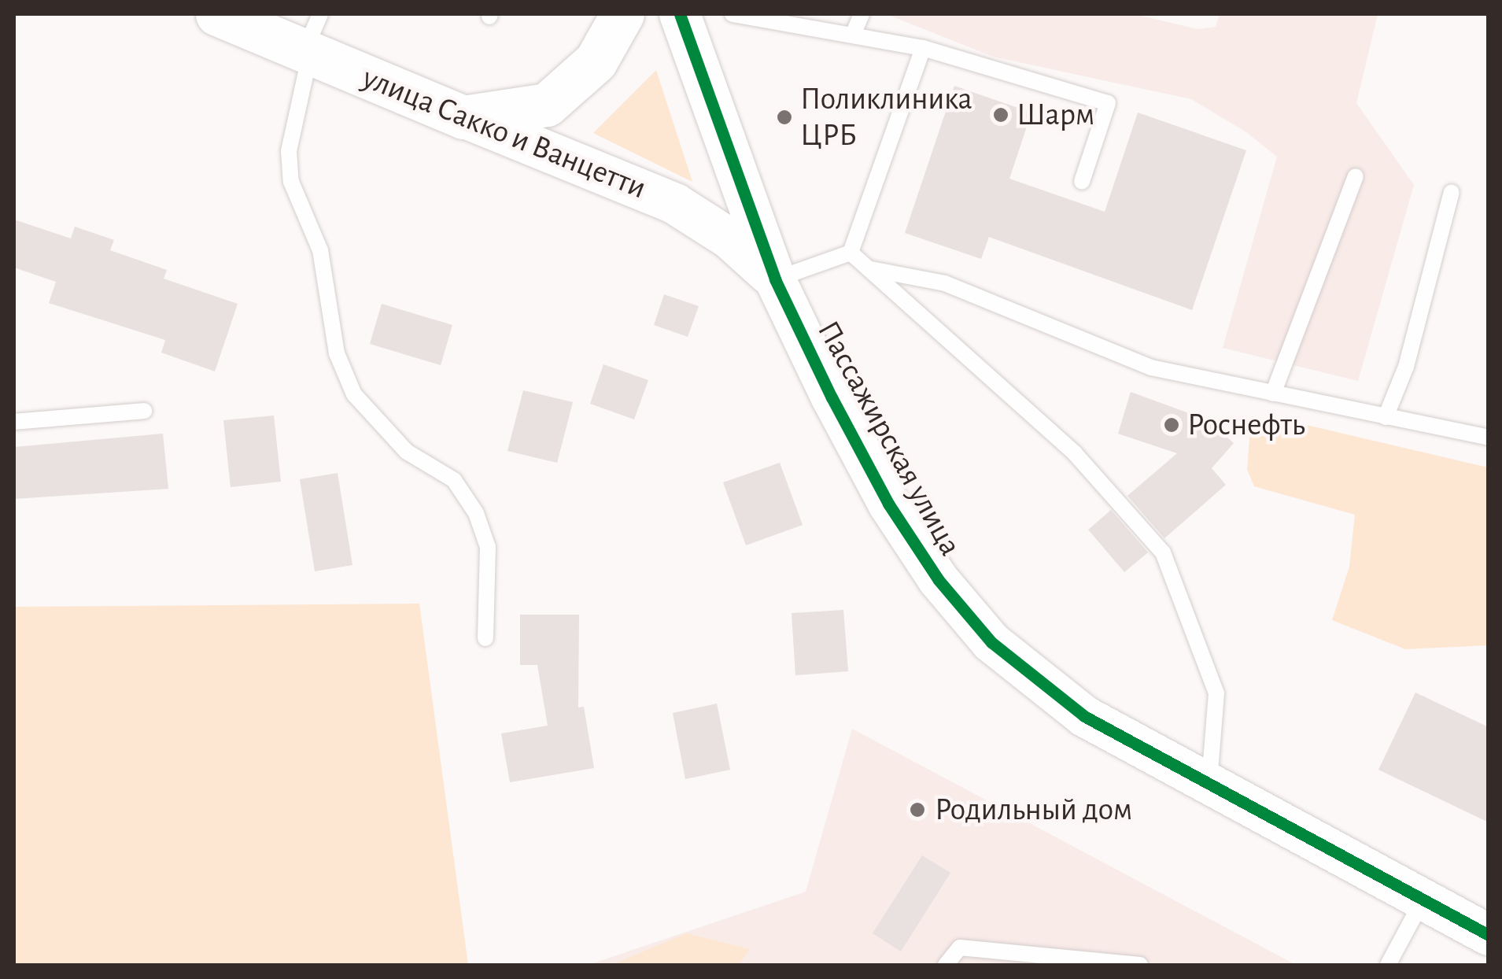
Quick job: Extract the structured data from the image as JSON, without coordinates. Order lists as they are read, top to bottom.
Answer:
{
  "streets": {
    "main road": ["улица Сакко и Ванцетти"],
    "street": ["Пассажирская улица"]
  },
  "crossings": [
    ["улица Сакко и Ванцетти", "Пассажирская улица"]
  ],
  "places": [
    "Шарм",
    "Поликлиника ЦРБ",
    "Роснефть",
    "Родильный дом"
  ]
}
